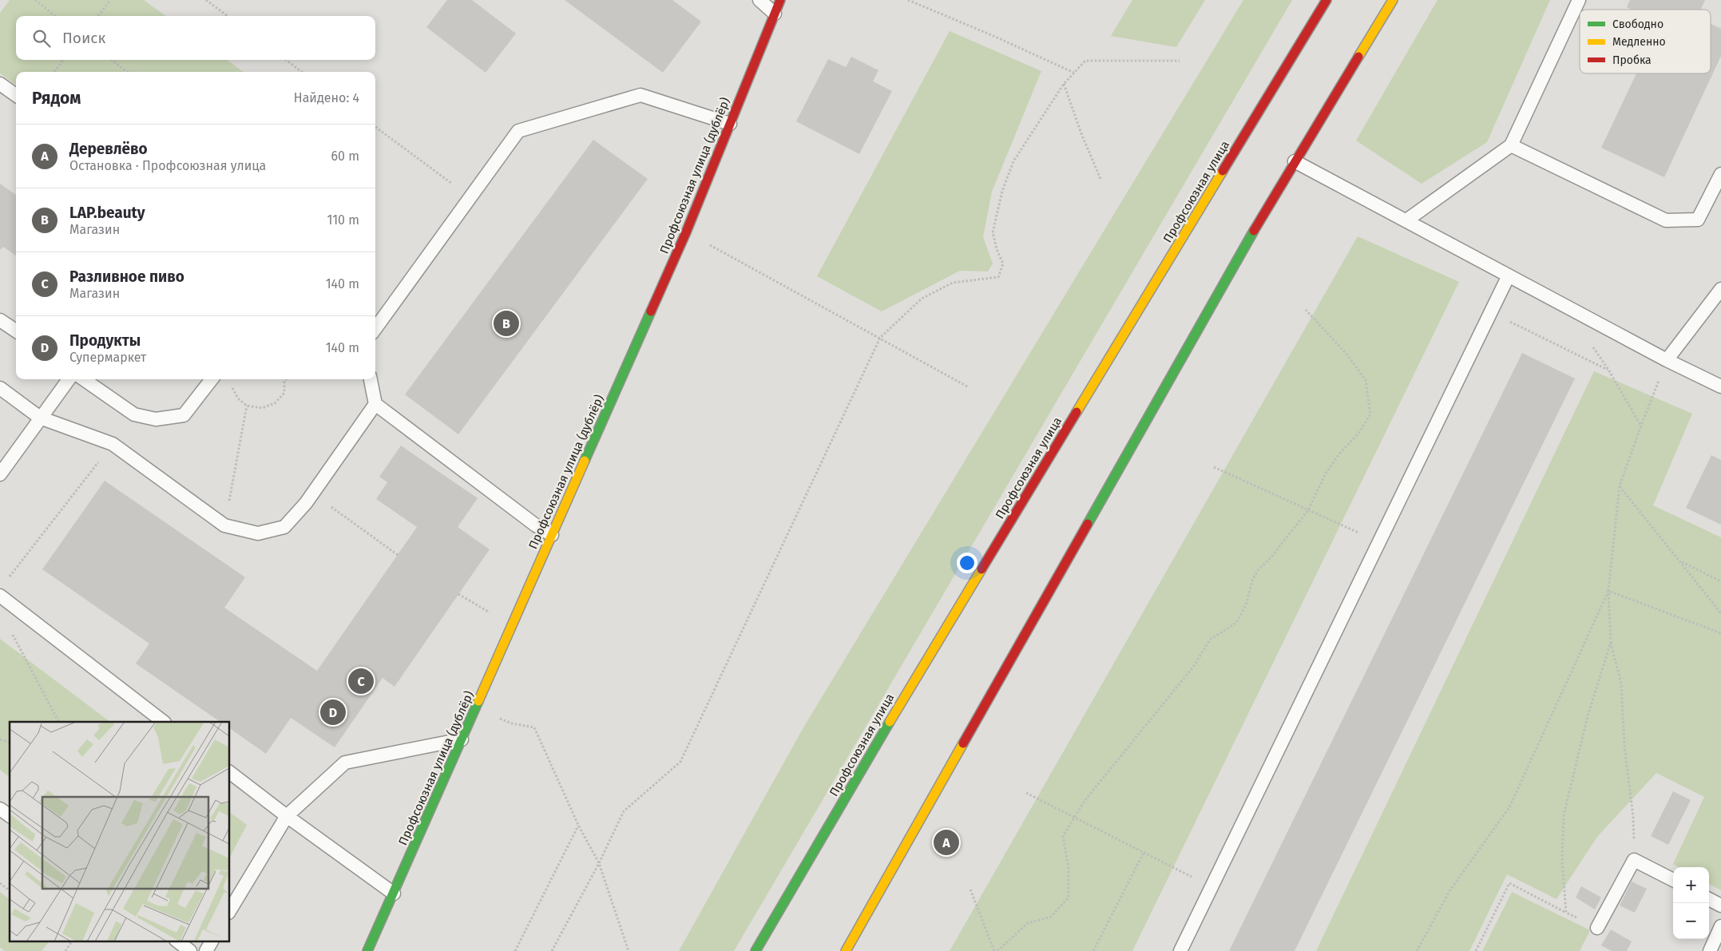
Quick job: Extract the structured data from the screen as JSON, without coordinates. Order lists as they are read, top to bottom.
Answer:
{
  "streets": {
    "main road": ["Профсоюзная улица (дублёр)", "Профсоюзная улица"]
  },
  "legend": ["Свободно", "Медленно", "Пробка"],
  "page": {
    "search": "Поиск",
    "heading": ["Рядом", "Найдено: 4"],
    "list": [
      {
        "mark": "A",
        "name": "Деревлёво",
        "note": "Остановка · Профсоюзная улица",
        "value": "60 m"
      },
      {
        "mark": "B",
        "name": "LAP.beauty",
        "note": "Магазин",
        "value": "110 m"
      },
      {
        "mark": "C",
        "name": "Разливное пиво",
        "note": "Магазин",
        "value": "140 m"
      },
      {
        "mark": "D",
        "name": "Продукты",
        "note": "Супермаркет",
        "value": "140 m"
      }
    ],
    "pins": [
      "B",
      "C",
      "D",
      "A"
    ],
    "map_buttons": ["+", "−"]
  }
}
